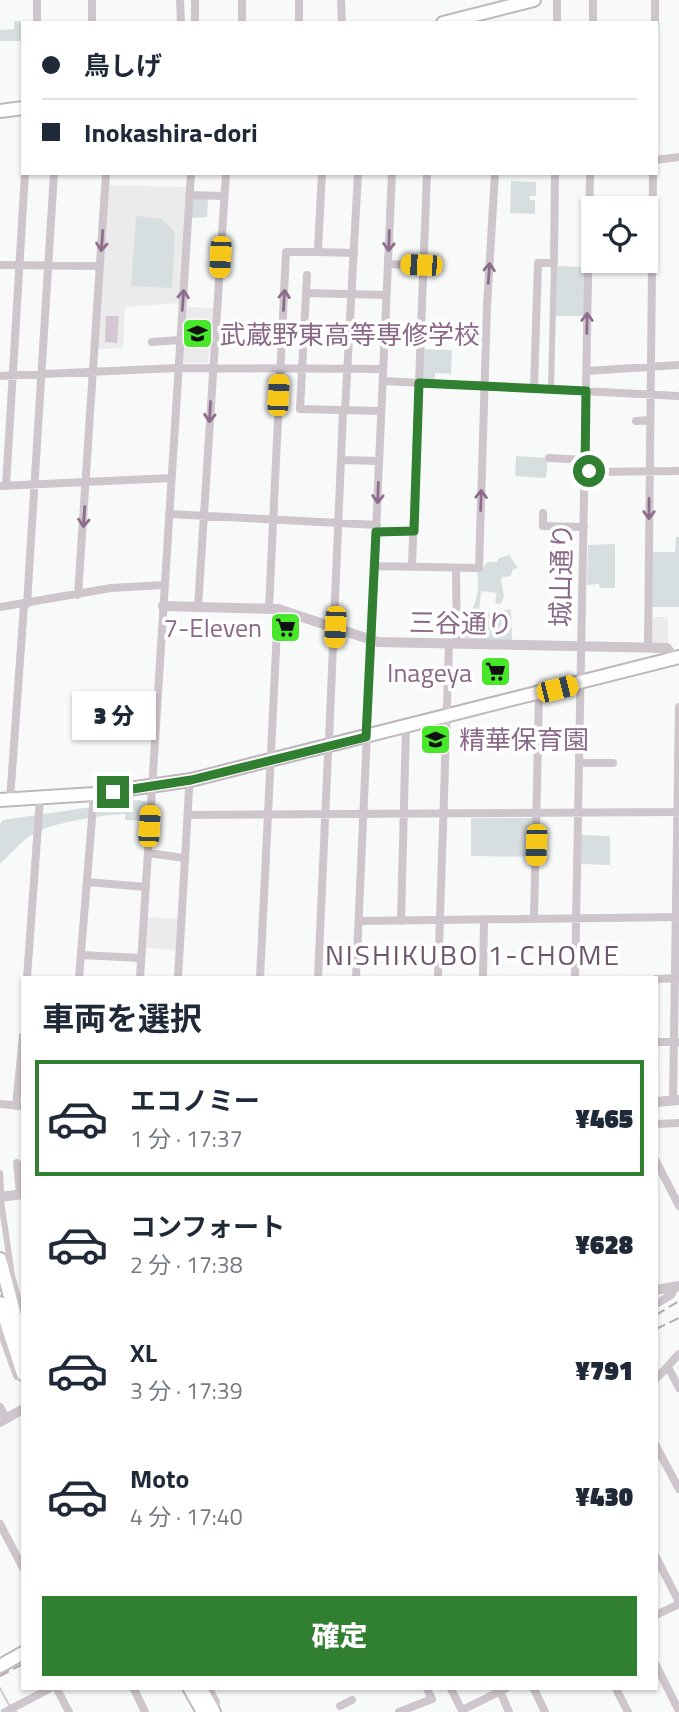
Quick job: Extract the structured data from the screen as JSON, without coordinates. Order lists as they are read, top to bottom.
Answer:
{
  "streets": {
    "street": ["城山通り", "三谷通り"]
  },
  "crossings": [
    ["城山通り", "三谷通り"]
  ],
  "districts": ["NISHIKUBO 1-CHOME"],
  "places": {
    "school or university": ["武蔵野東高等専修学校", "精華保育園"],
    "supermarket": ["7-Eleven", "Inageya"]
  },
  "page": {
    "banner": ["鳥しげ", "Inokashira-dori"],
    "bubble": "3 分",
    "heading": "車両を選択",
    "list": [
      {
        "name": "エコノミー",
        "note": "1 分 · 17:37",
        "value": "¥465"
      },
      {
        "name": "コンフォート",
        "note": "2 分 · 17:38",
        "value": "¥628"
      },
      {
        "name": "XL",
        "note": "3 分 · 17:39",
        "value": "¥791"
      },
      {
        "name": "Moto",
        "note": "4 分 · 17:40",
        "value": "¥430"
      }
    ],
    "buttons": "確定"
  }
}
